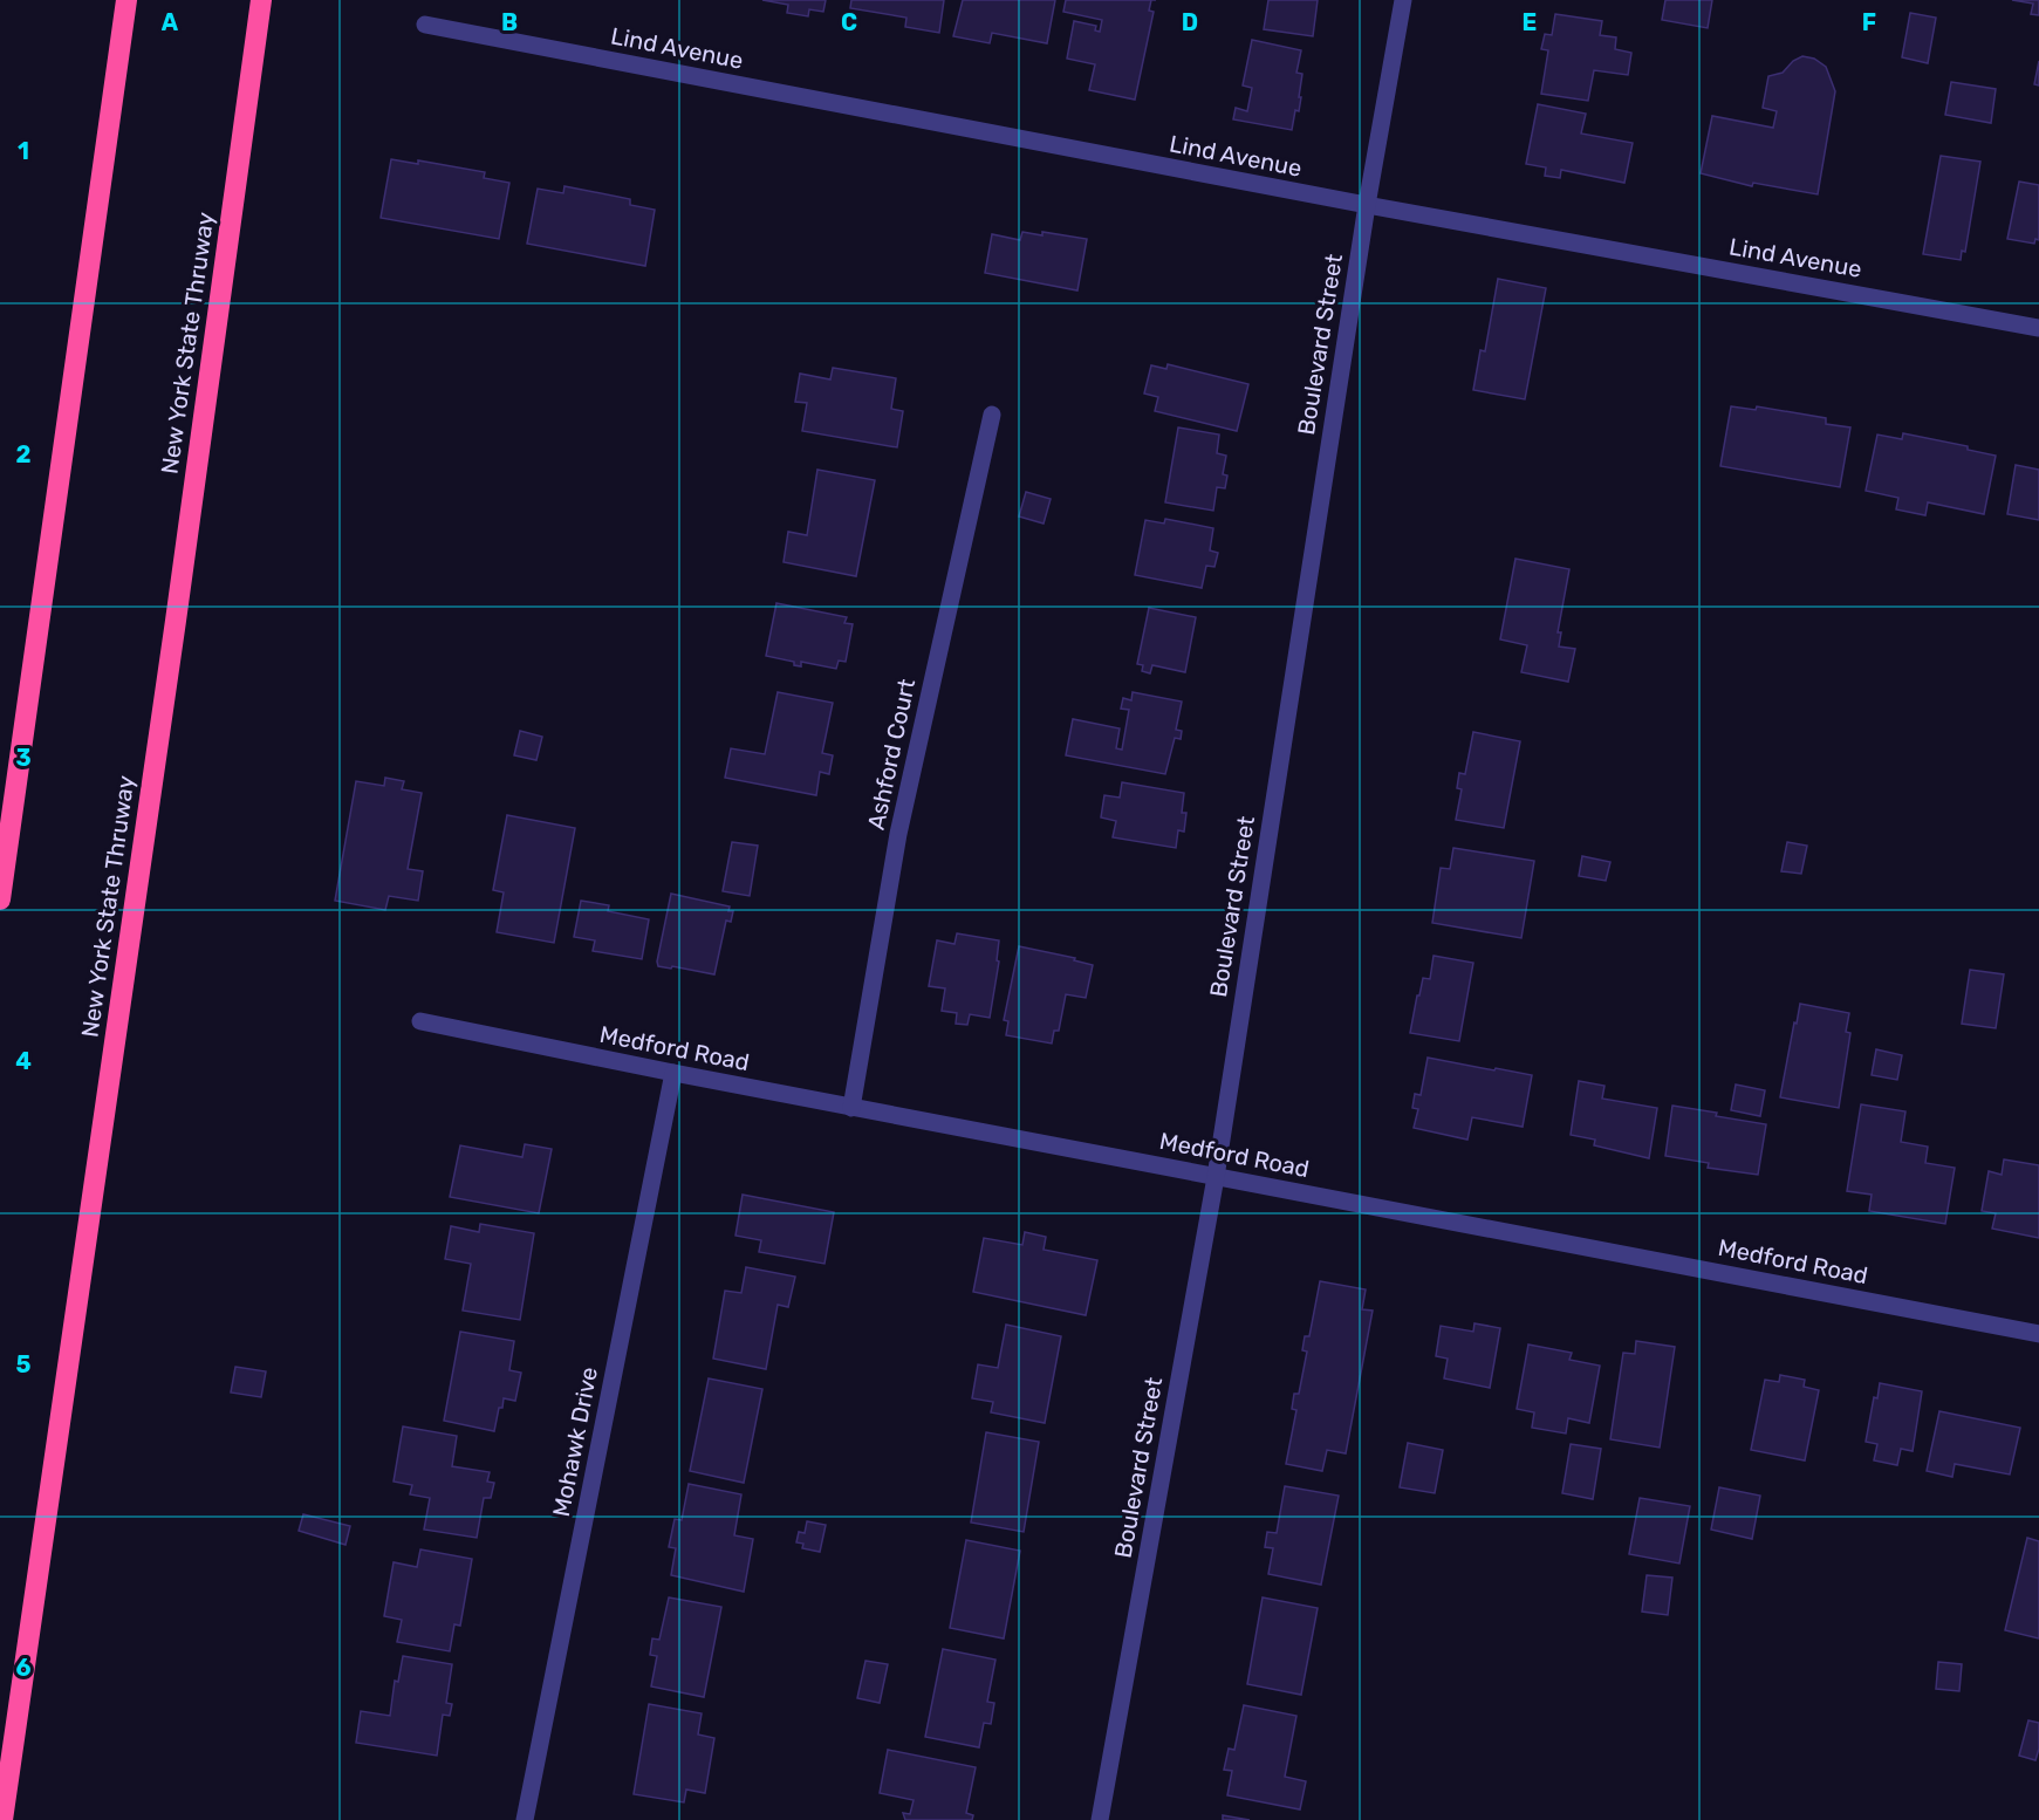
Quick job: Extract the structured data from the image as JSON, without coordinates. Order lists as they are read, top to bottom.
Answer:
{
  "streets": {
    "highway": ["New York State Thruway"],
    "street": [
      "Lind Avenue",
      "Boulevard Street",
      "Ashford Court",
      "Medford Road",
      "Mohawk Drive"
    ]
  },
  "crossings": [
    ["Lind Avenue", "Boulevard Street"],
    ["Boulevard Street", "Medford Road"],
    ["Ashford Court", "Medford Road"],
    ["Medford Road", "Mohawk Drive"]
  ],
  "grid": {
    "columns": [
      "A",
      "B",
      "C",
      "D",
      "E",
      "F"
    ],
    "rows": [
      "1",
      "2",
      "3",
      "4",
      "5",
      "6"
    ]
  }
}
